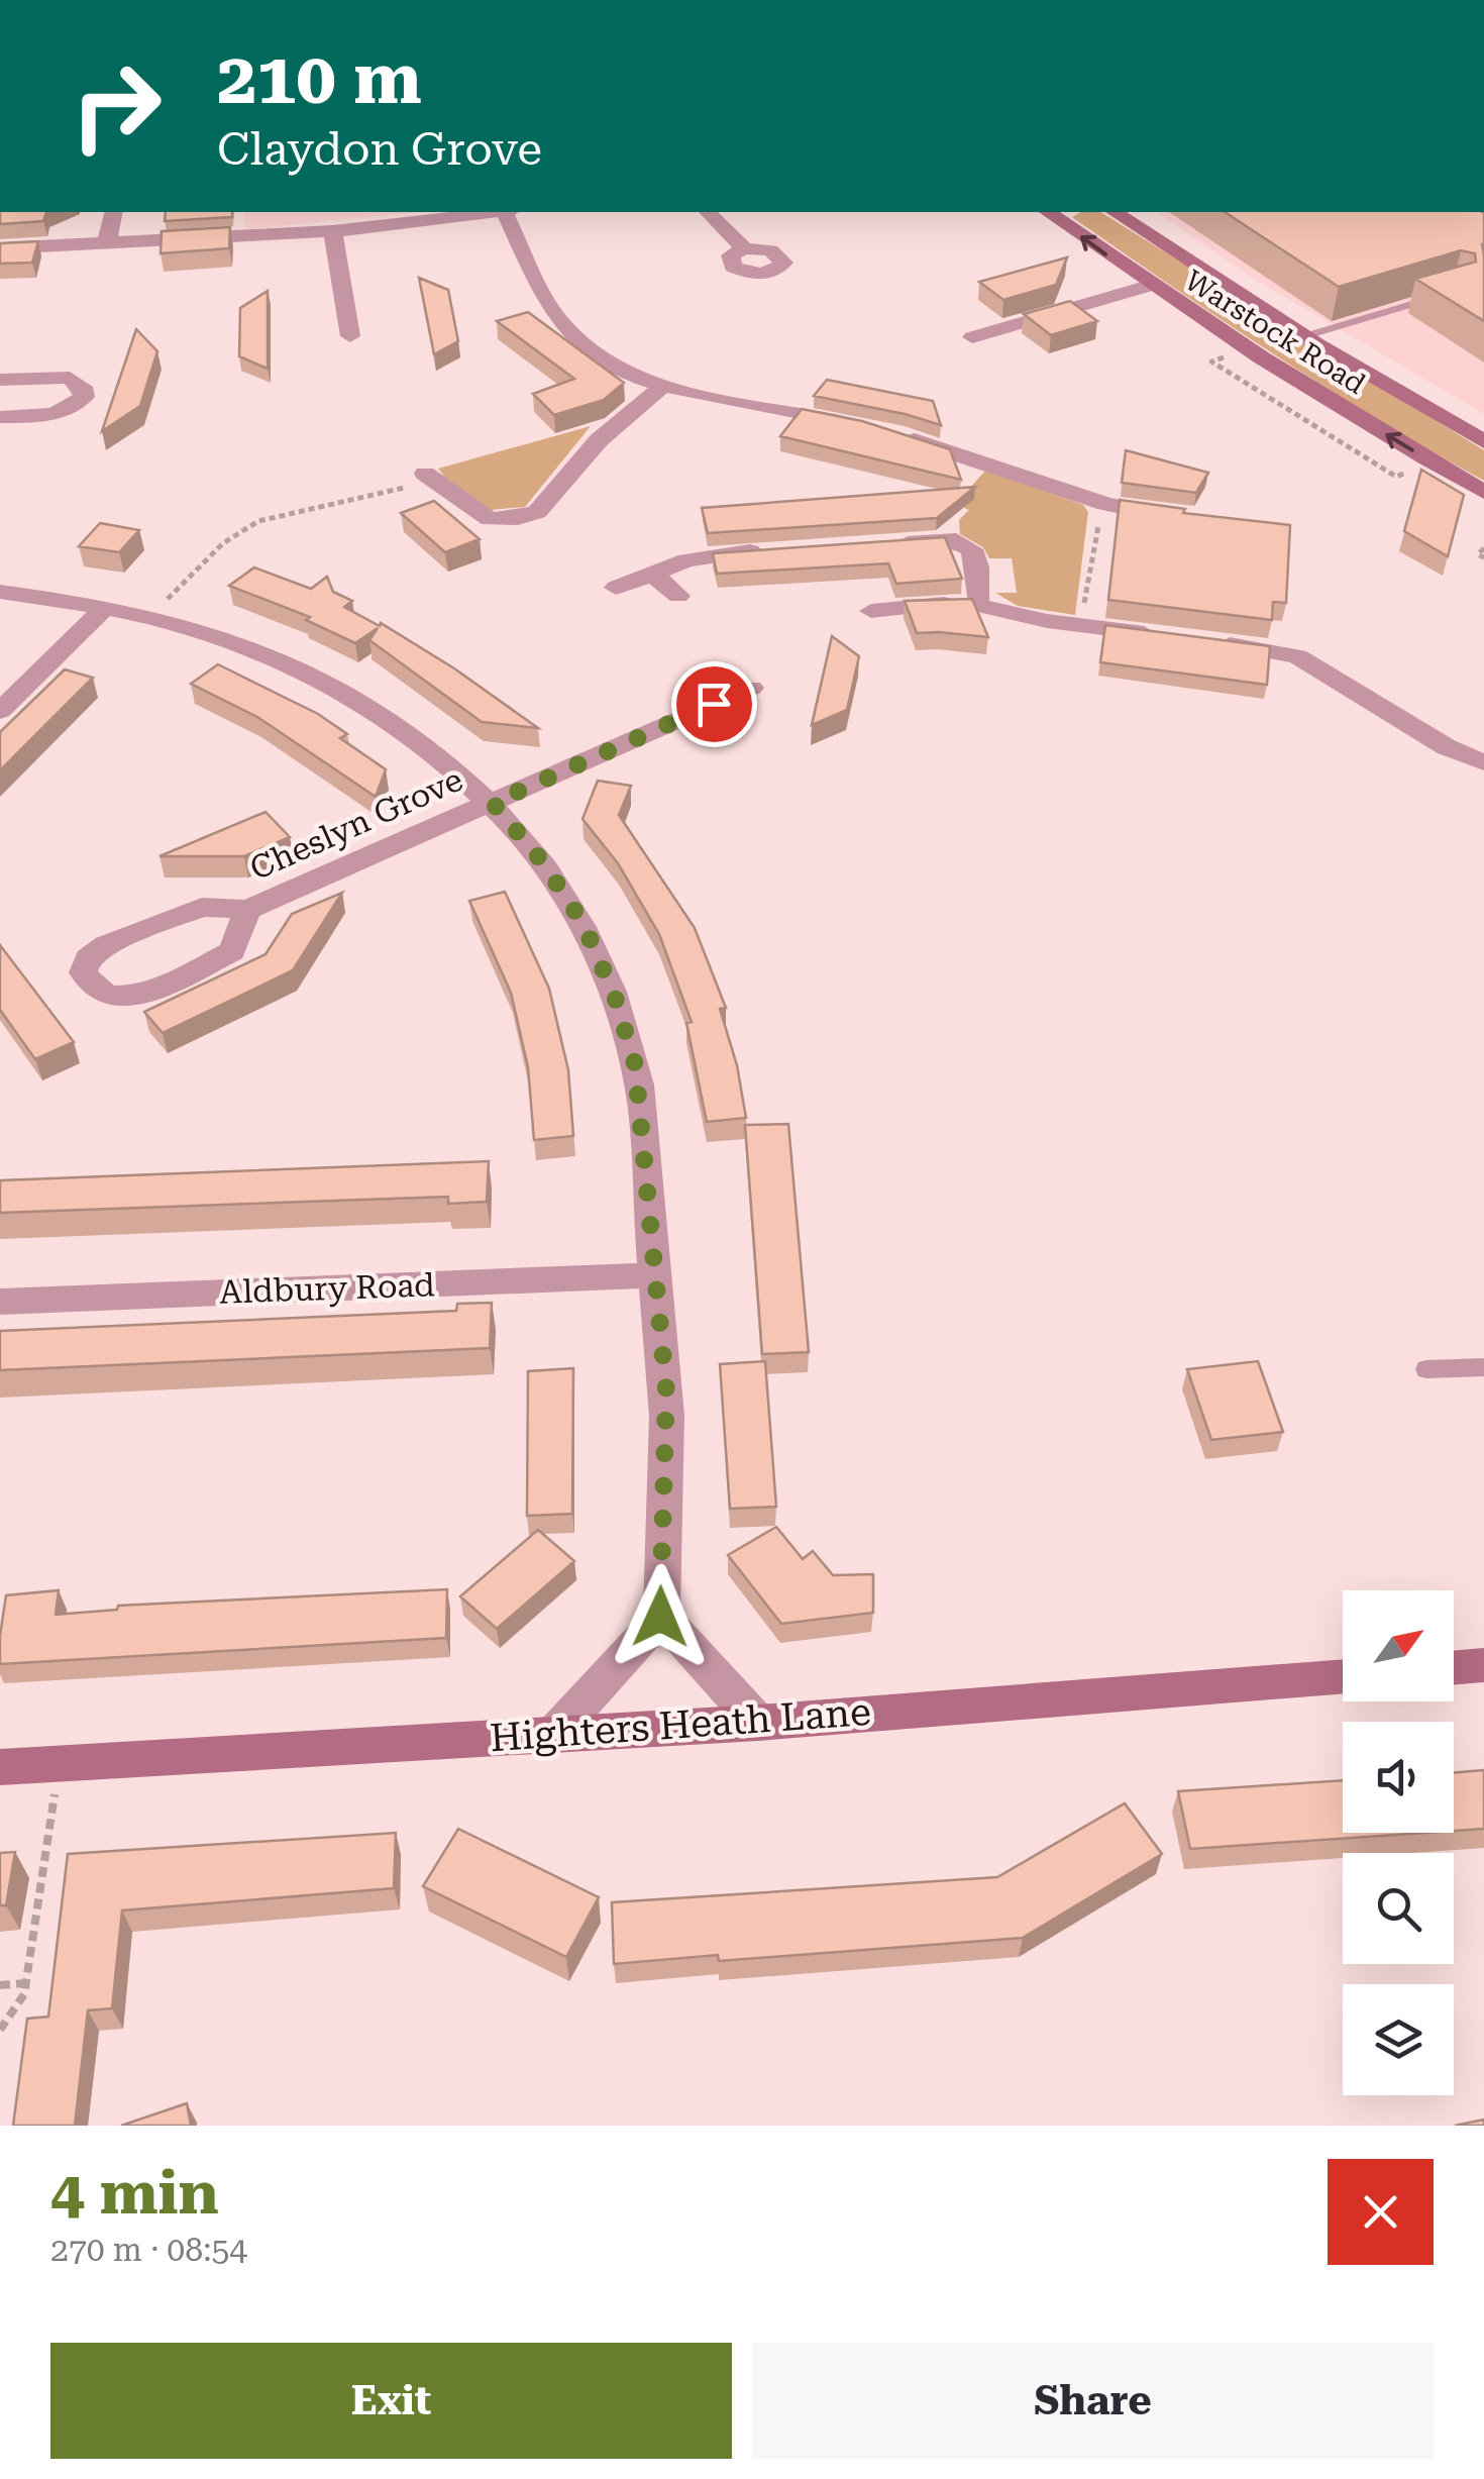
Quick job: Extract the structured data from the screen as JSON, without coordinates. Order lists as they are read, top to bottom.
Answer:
{
  "streets": {
    "street": [
      "Warstock Road",
      "Cheslyn Grove",
      "Aldbury Road",
      "Highters Heath Lane"
    ]
  },
  "north": "top right",
  "page": {
    "turn": ["210 m", "Claydon Grove"],
    "heading": ["4 min", "270 m · 08:54"],
    "buttons": ["Exit", "Share"]
  }
}
